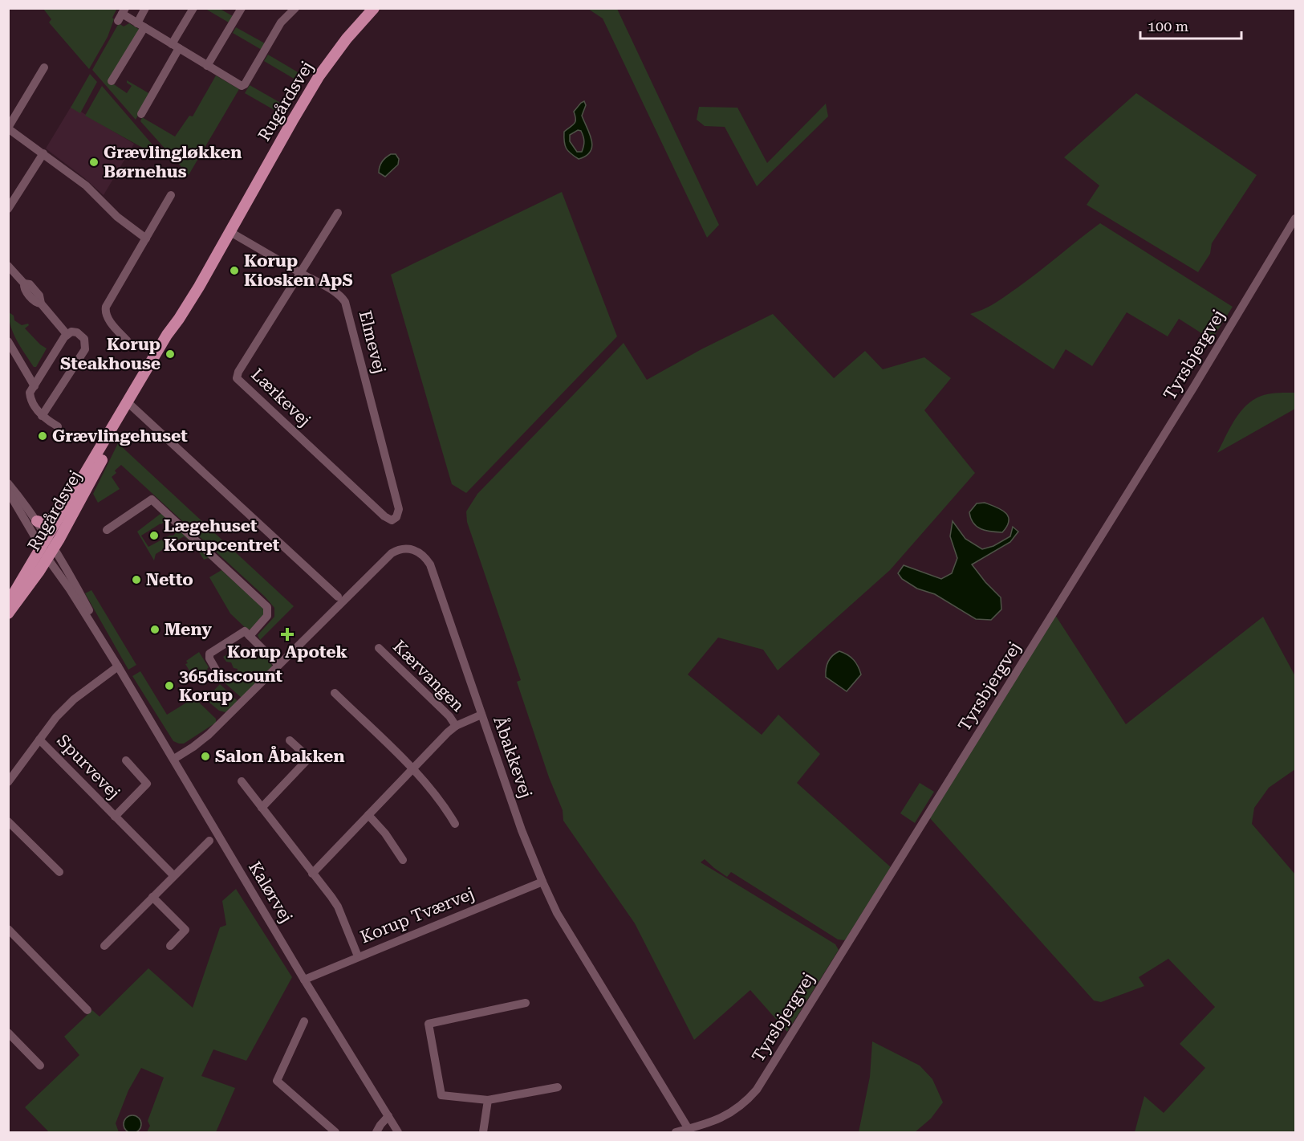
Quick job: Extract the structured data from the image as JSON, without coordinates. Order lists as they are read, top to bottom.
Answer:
{
  "streets": {
    "main road": ["Rugårdsvej"],
    "street": [
      "Elmevej",
      "Tyrsbjergvej",
      "Lærkevej",
      "Kærvangen",
      "Åbakkevej",
      "Spurvevej",
      "Kalørvej",
      "Korup Tværvej"
    ]
  },
  "crossings": [
    ["Rugårdsvej", "Elmevej"],
    ["Rugårdsvej", "Kalørvej"],
    ["Elmevej", "Lærkevej"],
    ["Tyrsbjergvej", "Åbakkevej"],
    ["Åbakkevej", "Kalørvej"],
    ["Åbakkevej", "Korup Tværvej"],
    ["Kalørvej", "Korup Tværvej"]
  ],
  "places": {
    "other": [
      "Grævlingløkken Børnehus",
      "Korup Kiosken ApS",
      "Korup Steakhouse",
      "Grævlingehuset",
      "Lægehuset Korupcentret",
      "Netto",
      "Meny",
      "365discount Korup",
      "Salon Åbakken"
    ],
    "health": ["Korup Apotek"]
  },
  "scale_bar": "100 m"
}
